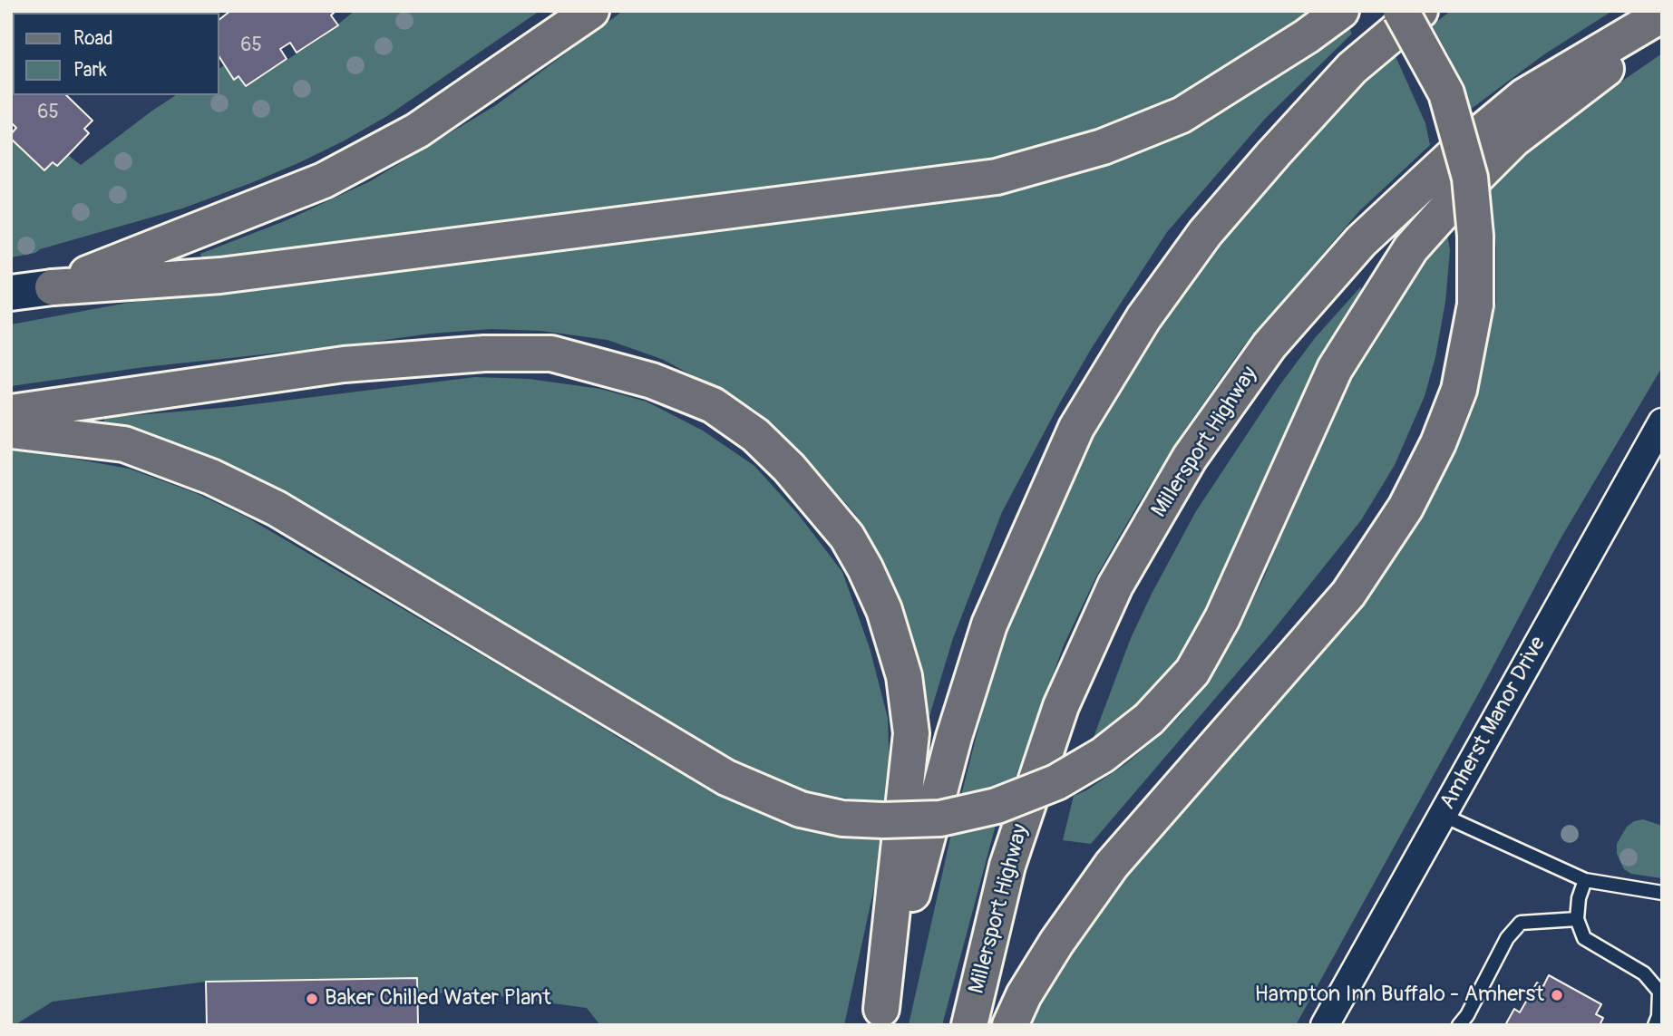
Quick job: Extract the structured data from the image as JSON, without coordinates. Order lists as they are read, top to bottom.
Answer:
{
  "streets": {
    "main road": ["Millersport Highway"],
    "street": ["Amherst Manor Drive"]
  },
  "places": ["Hampton Inn Buffalo - Amherst", "Baker Chilled Water Plant"],
  "house_numbers": ["65", "65"],
  "legend": ["Road", "Park"]
}
